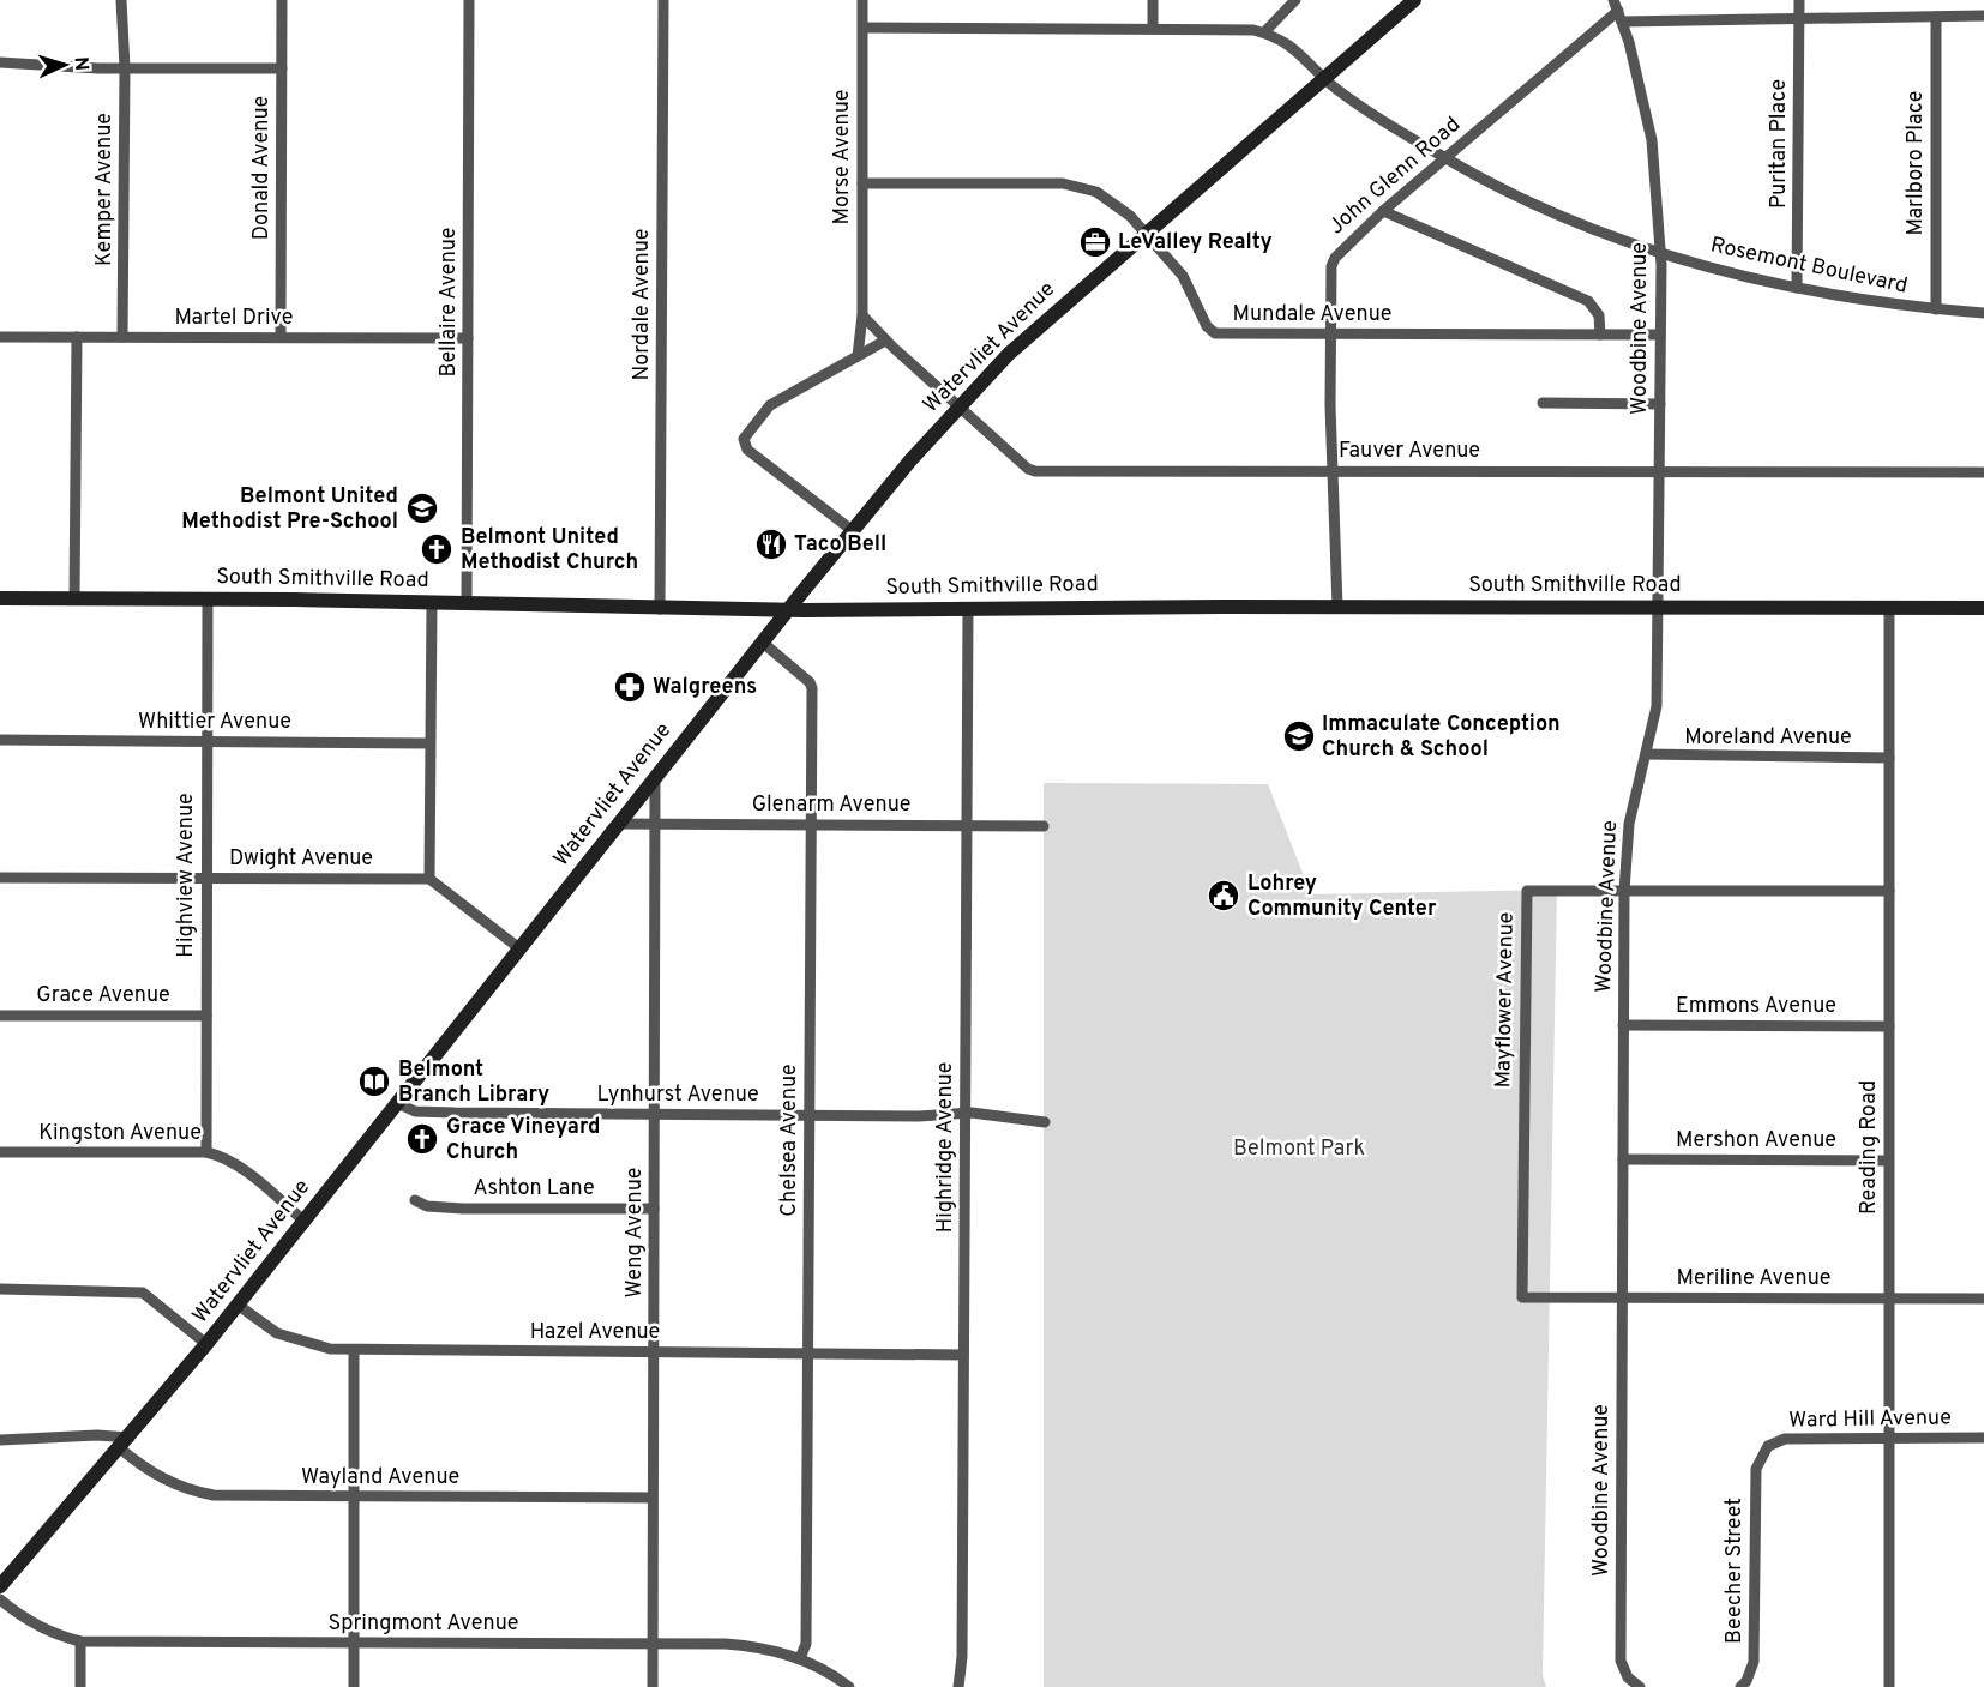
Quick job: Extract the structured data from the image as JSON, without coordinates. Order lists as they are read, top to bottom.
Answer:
{
  "streets": {
    "street": [
      "Puritan Place",
      "Morse Avenue",
      "Marlboro Place",
      "Donald Avenue",
      "John Glenn Road",
      "Kemper Avenue",
      "Rosemont Boulevard",
      "Bellaire Avenue",
      "Nordale Avenue",
      "Mundale Avenue",
      "Martel Drive",
      "Woodbine Avenue",
      "Watervliet Avenue",
      "Fauver Avenue",
      "South Smithville Road",
      "Whittier Avenue",
      "Moreland Avenue",
      "Glenarm Avenue",
      "Dwight Avenue",
      "Highview Avenue",
      "Grace Avenue",
      "Mayflower Avenue",
      "Emmons Avenue",
      "Lynhurst Avenue",
      "Kingston Avenue",
      "Chelsea Avenue",
      "Mershon Avenue",
      "Highridge Avenue",
      "Reading Road",
      "Ashton Lane",
      "Weng Avenue",
      "Meriline Avenue",
      "Hazel Avenue",
      "Ward Hill Avenue",
      "Wayland Avenue",
      "Beecher Street",
      "Springmont Avenue"
    ]
  },
  "crossings": [
    ["Puritan Place", "Rosemont Boulevard"],
    ["Morse Avenue", "Mundale Avenue"],
    ["Marlboro Place", "Rosemont Boulevard"],
    ["Donald Avenue", "Martel Drive"],
    ["John Glenn Road", "Rosemont Boulevard"],
    ["John Glenn Road", "Mundale Avenue"],
    ["John Glenn Road", "Woodbine Avenue"],
    ["John Glenn Road", "Fauver Avenue"],
    ["John Glenn Road", "South Smithville Road"],
    ["Kemper Avenue", "Martel Drive"],
    ["Rosemont Boulevard", "Woodbine Avenue"],
    ["Rosemont Boulevard", "Watervliet Avenue"],
    ["Bellaire Avenue", "Martel Drive"],
    ["Bellaire Avenue", "South Smithville Road"],
    ["Nordale Avenue", "South Smithville Road"],
    ["Mundale Avenue", "Woodbine Avenue"],
    ["Mundale Avenue", "Watervliet Avenue"],
    ["Woodbine Avenue", "Fauver Avenue"],
    ["Woodbine Avenue", "South Smithville Road"],
    ["Woodbine Avenue", "Moreland Avenue"],
    ["Woodbine Avenue", "Mayflower Avenue"],
    ["Woodbine Avenue", "Emmons Avenue"],
    ["Woodbine Avenue", "Mershon Avenue"],
    ["Woodbine Avenue", "Meriline Avenue"],
    ["Watervliet Avenue", "Fauver Avenue"],
    ["Watervliet Avenue", "South Smithville Road"],
    ["Watervliet Avenue", "Glenarm Avenue"],
    ["Watervliet Avenue", "Lynhurst Avenue"],
    ["Watervliet Avenue", "Kingston Avenue"],
    ["Watervliet Avenue", "Chelsea Avenue"],
    ["Watervliet Avenue", "Weng Avenue"],
    ["Watervliet Avenue", "Hazel Avenue"],
    ["Watervliet Avenue", "Wayland Avenue"],
    ["South Smithville Road", "Highview Avenue"],
    ["South Smithville Road", "Highridge Avenue"],
    ["South Smithville Road", "Reading Road"],
    ["Whittier Avenue", "Highview Avenue"],
    ["Moreland Avenue", "Reading Road"],
    ["Glenarm Avenue", "Chelsea Avenue"],
    ["Glenarm Avenue", "Highridge Avenue"],
    ["Glenarm Avenue", "Weng Avenue"],
    ["Dwight Avenue", "Highview Avenue"],
    ["Highview Avenue", "Grace Avenue"],
    ["Highview Avenue", "Kingston Avenue"],
    ["Mayflower Avenue", "Reading Road"],
    ["Mayflower Avenue", "Meriline Avenue"],
    ["Emmons Avenue", "Reading Road"],
    ["Lynhurst Avenue", "Chelsea Avenue"],
    ["Lynhurst Avenue", "Highridge Avenue"],
    ["Lynhurst Avenue", "Weng Avenue"],
    ["Chelsea Avenue", "Hazel Avenue"],
    ["Chelsea Avenue", "Springmont Avenue"],
    ["Mershon Avenue", "Reading Road"],
    ["Highridge Avenue", "Hazel Avenue"],
    ["Reading Road", "Meriline Avenue"],
    ["Reading Road", "Ward Hill Avenue"],
    ["Ashton Lane", "Weng Avenue"],
    ["Weng Avenue", "Hazel Avenue"],
    ["Weng Avenue", "Wayland Avenue"],
    ["Weng Avenue", "Springmont Avenue"],
    ["Ward Hill Avenue", "Beecher Street"]
  ],
  "parks": ["Belmont Park"],
  "places": {
    "office": ["LeValley Realty"],
    "school or university": ["Belmont United Methodist Pre-School", "Immaculate Conception Church & School"],
    "restaurant": ["Taco Bell"],
    "church": ["Belmont United Methodist Church", "Grace Vineyard Church"],
    "pharmacy": ["Walgreens"],
    "public building": ["Lohrey Community Center"],
    "library": ["Belmont Branch Library"]
  },
  "north": "right"
}
